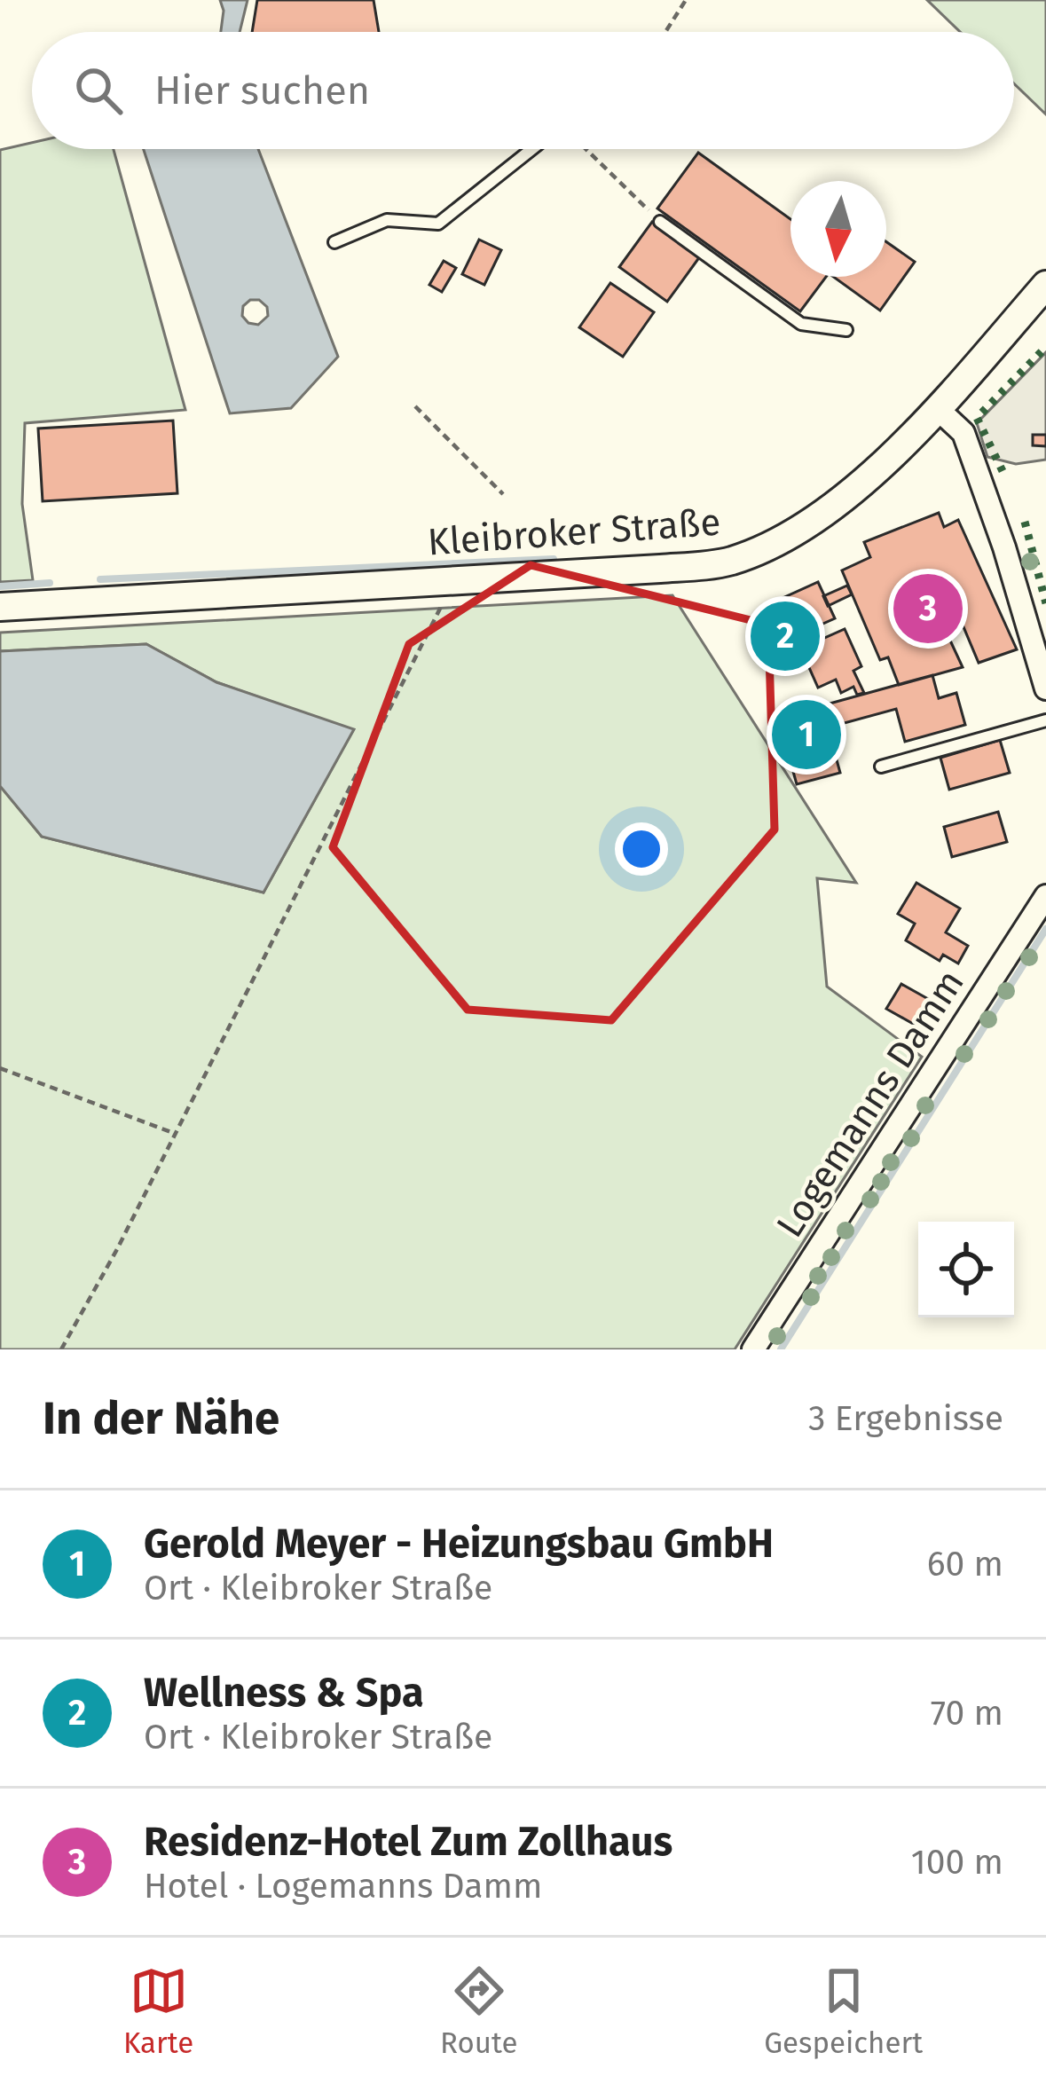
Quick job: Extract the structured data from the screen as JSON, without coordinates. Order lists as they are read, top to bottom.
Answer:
{
  "streets": {
    "street": ["Kleibroker Straße", "Logemanns Damm"]
  },
  "north": "bottom",
  "page": {
    "search": "Hier suchen",
    "pins": ["3", "2", "1"],
    "heading": ["In der Nähe", "3 Ergebnisse"],
    "list": [
      {
        "mark": "1",
        "name": "Gerold Meyer - Heizungsbau GmbH",
        "note": "Ort · Kleibroker Straße",
        "value": "60 m"
      },
      {
        "mark": "2",
        "name": "Wellness & Spa",
        "note": "Ort · Kleibroker Straße",
        "value": "70 m"
      },
      {
        "mark": "3",
        "name": "Residenz-Hotel Zum Zollhaus",
        "note": "Hotel · Logemanns Damm",
        "value": "100 m"
      }
    ],
    "nav": ["Karte", "Route", "Gespeichert"]
  }
}
